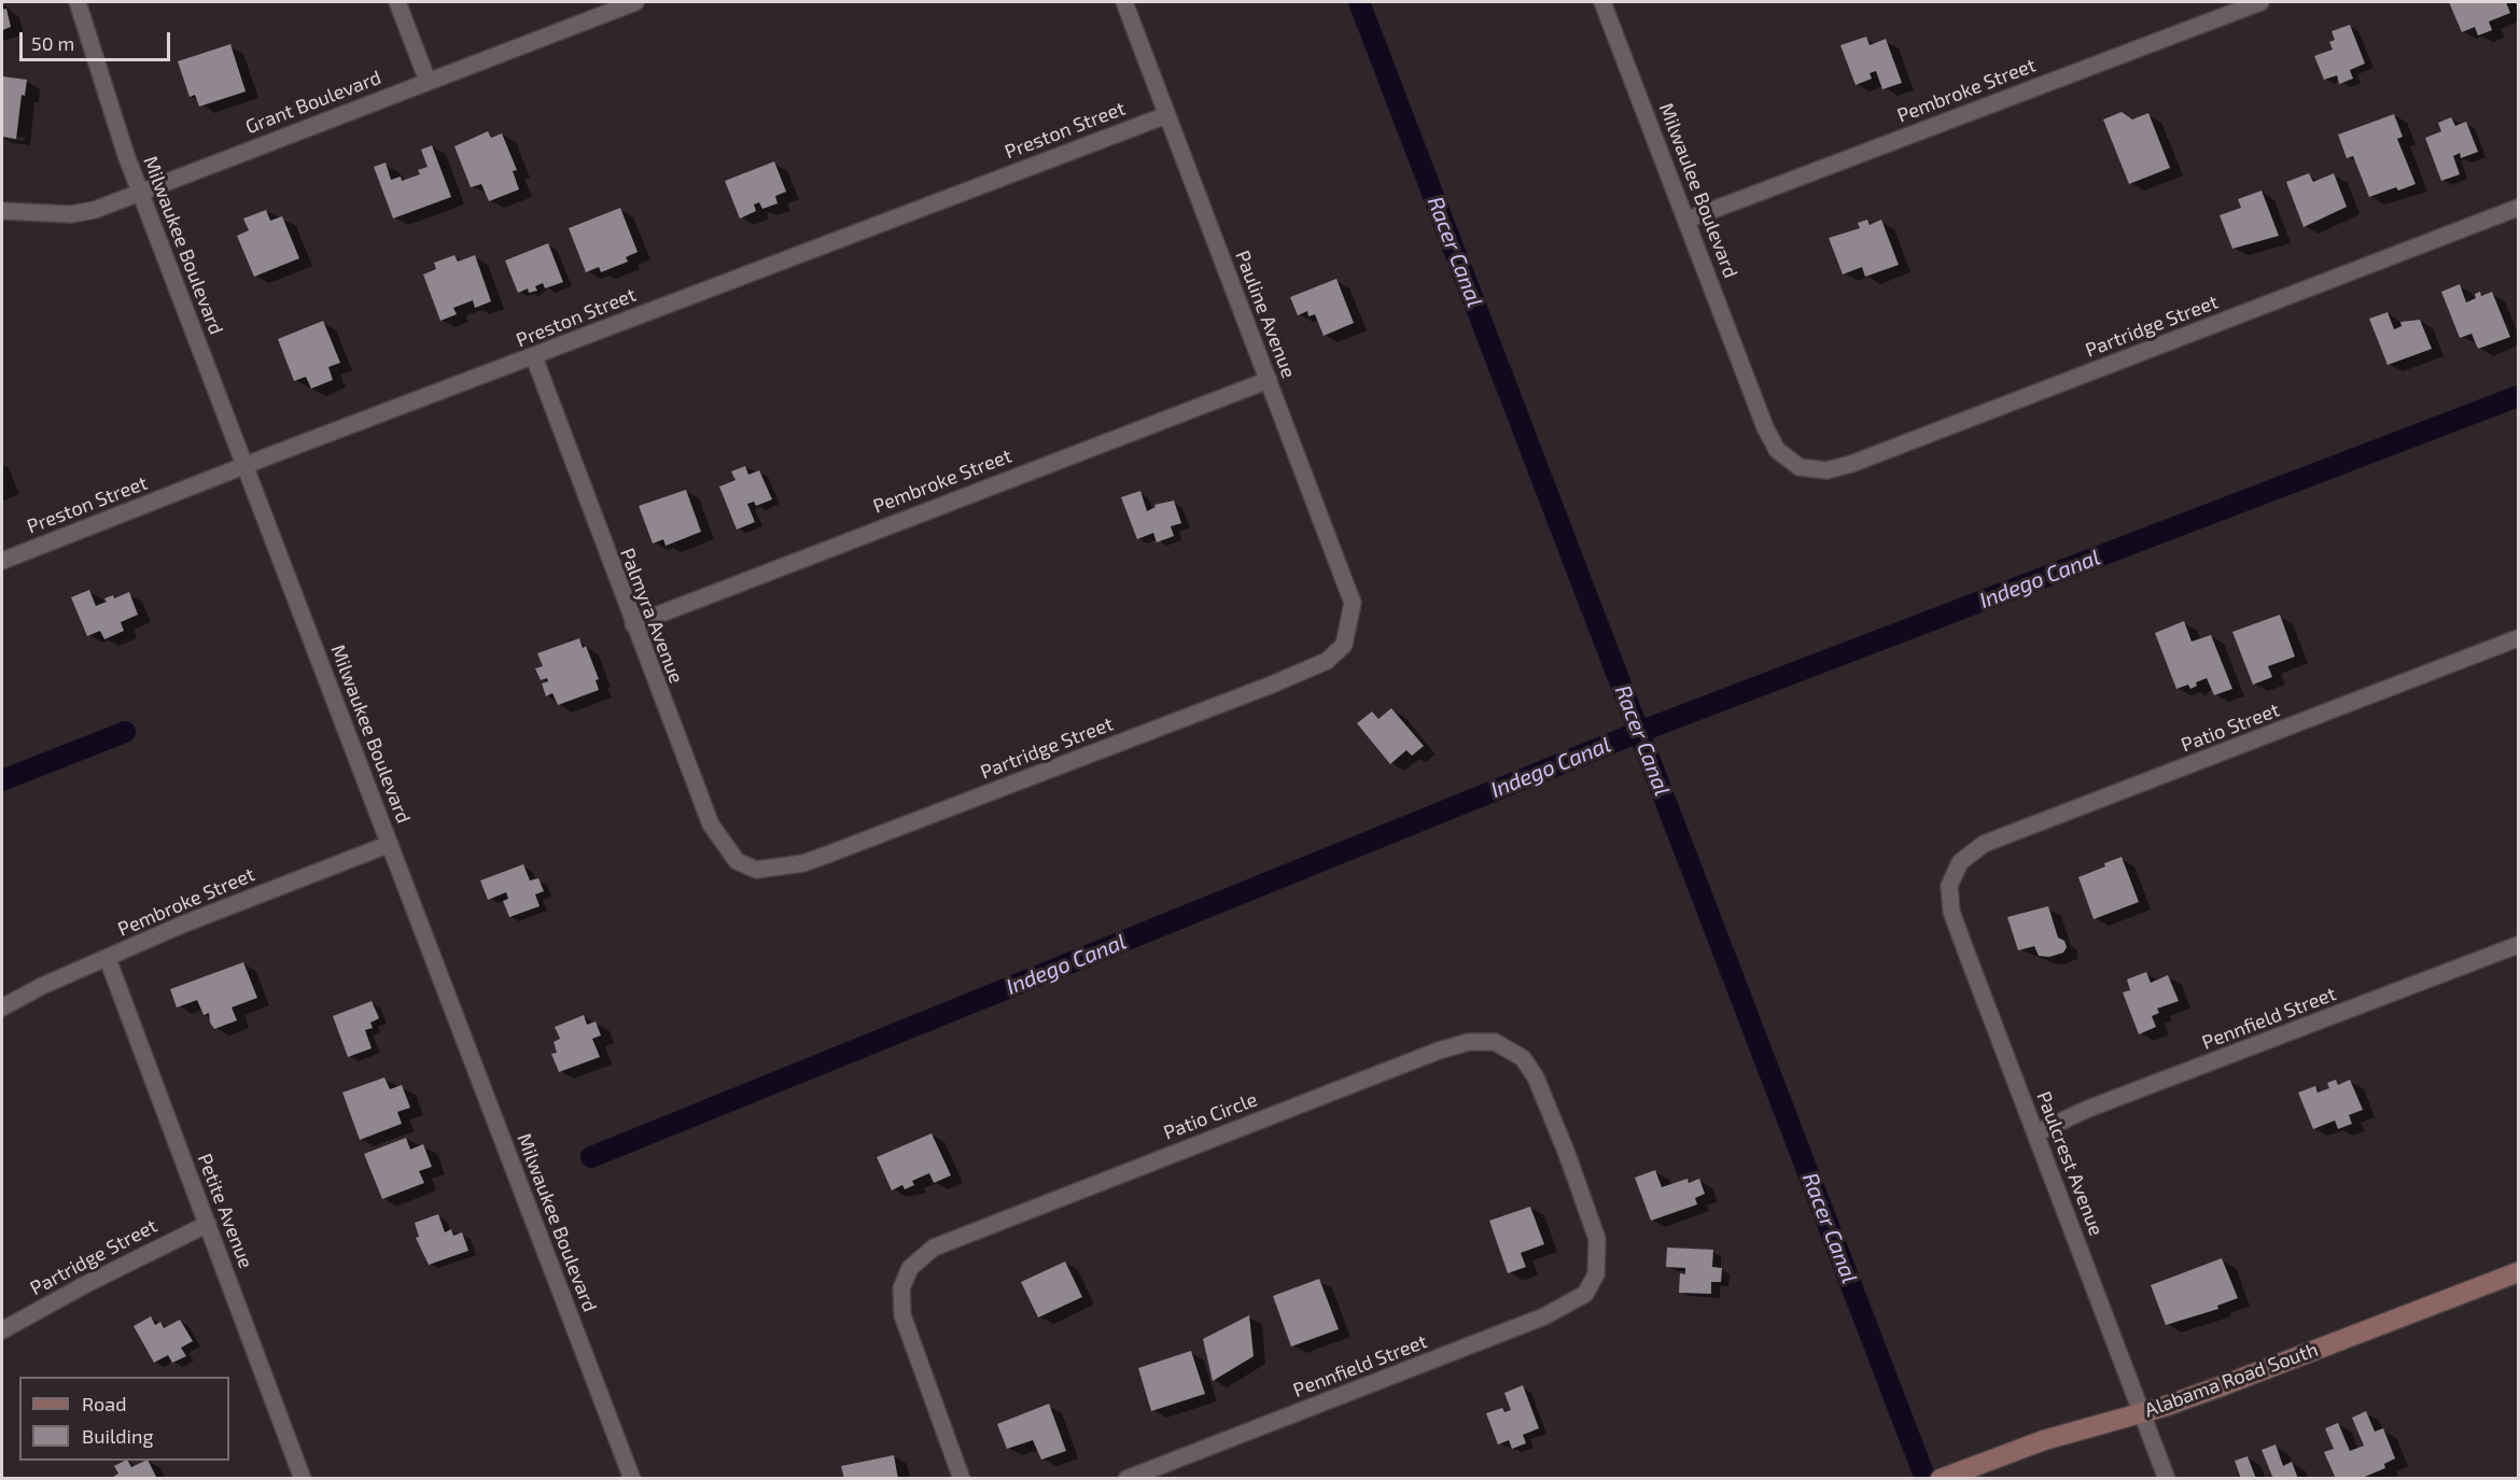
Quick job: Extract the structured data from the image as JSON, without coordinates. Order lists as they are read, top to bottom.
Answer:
{
  "streets": {
    "street": [
      "Pembroke Street",
      "Grant Boulevard",
      "Preston Street",
      "Milwaulee Boulevard",
      "Milwaukee Boulevard",
      "Pauline Avenue",
      "Partridge Street",
      "Palmyra Avenue",
      "Patio Street",
      "Pennfield Street",
      "Patio Circle",
      "Paulcrest Avenue",
      "Petite Avenue",
      "Alabama Road South"
    ]
  },
  "crossings": [
    ["Pembroke Street", "Milwaulee Boulevard"],
    ["Pembroke Street", "Milwaukee Boulevard"],
    ["Pembroke Street", "Pauline Avenue"],
    ["Pembroke Street", "Palmyra Avenue"],
    ["Pembroke Street", "Petite Avenue"],
    ["Grant Boulevard", "Milwaukee Boulevard"],
    ["Preston Street", "Milwaukee Boulevard"],
    ["Preston Street", "Pauline Avenue"],
    ["Preston Street", "Palmyra Avenue"],
    ["Milwaulee Boulevard", "Partridge Street"],
    ["Pauline Avenue", "Partridge Street"],
    ["Partridge Street", "Palmyra Avenue"],
    ["Partridge Street", "Petite Avenue"],
    ["Patio Street", "Paulcrest Avenue"],
    ["Pennfield Street", "Patio Circle"],
    ["Pennfield Street", "Paulcrest Avenue"],
    ["Paulcrest Avenue", "Alabama Road South"]
  ],
  "water": ["Racer Canal", "Indego Canal"],
  "legend": ["Road", "Building"],
  "scale_bar": "50 m"
}
